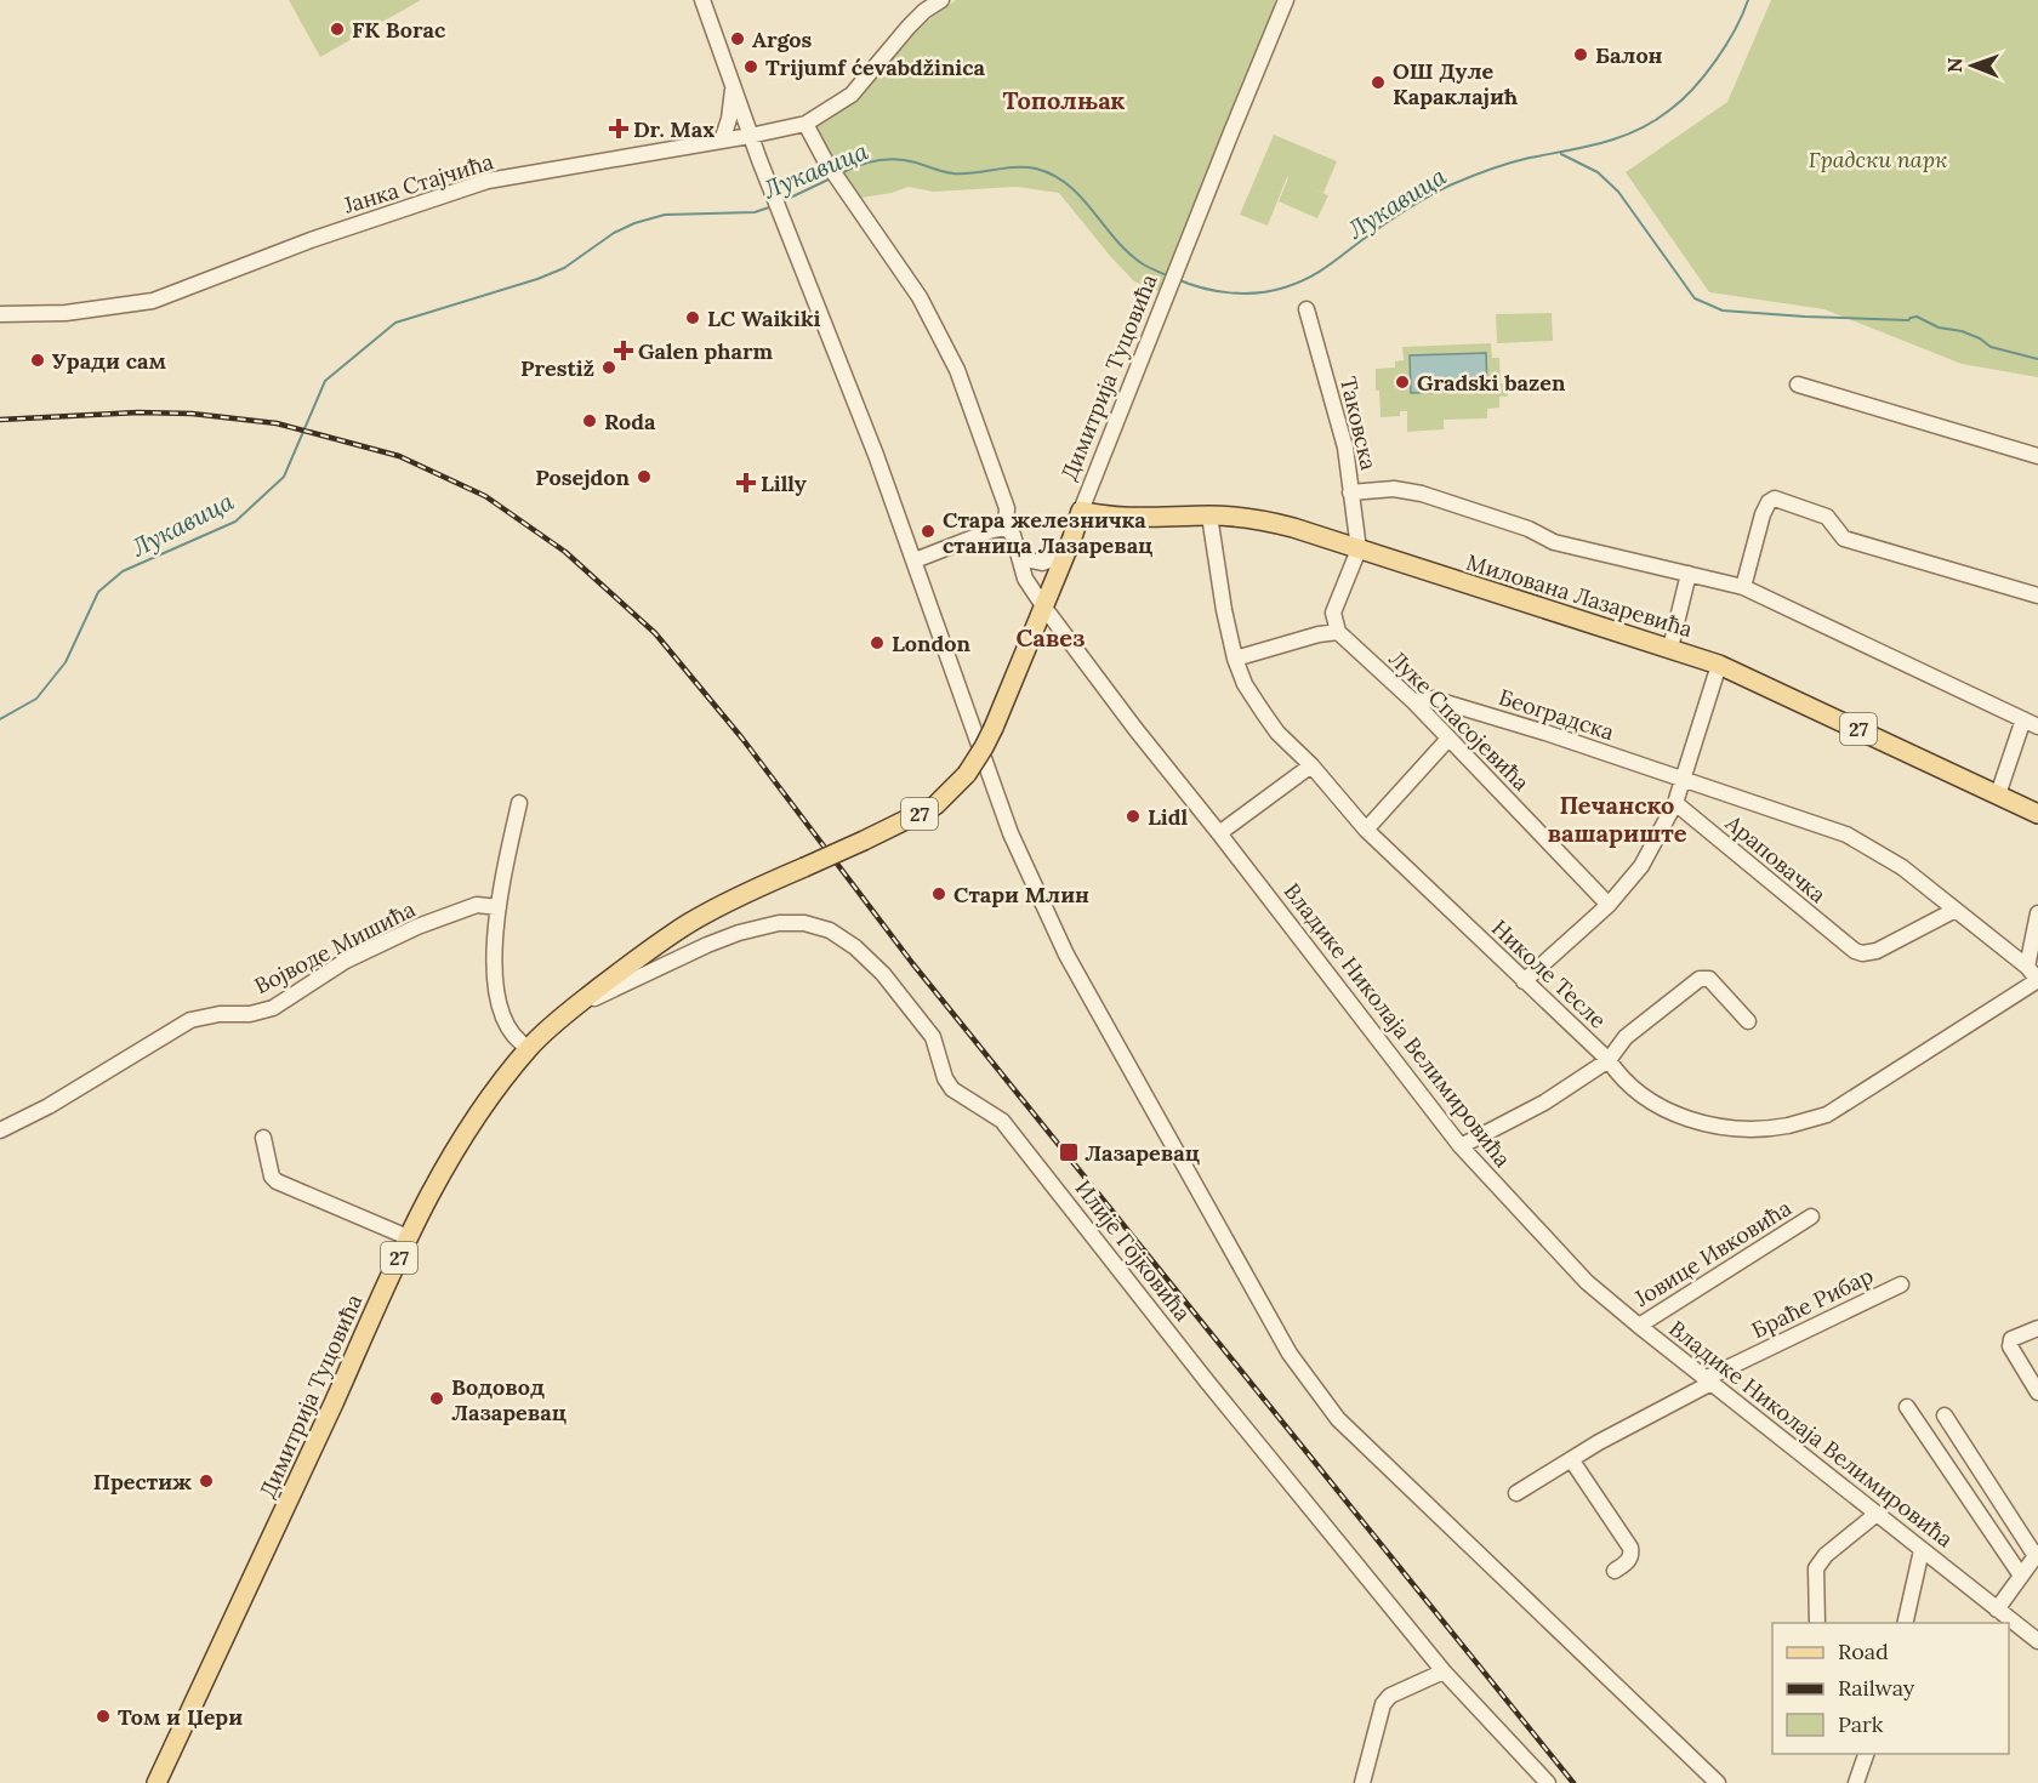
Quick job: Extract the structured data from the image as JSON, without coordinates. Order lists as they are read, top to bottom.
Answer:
{
  "streets": {
    "main road": ["Димитрија Туцовића", "Милована Лазаревића", "27"],
    "street": [
      "Јанка Стајчића",
      "Таковска",
      "Београдска",
      "Луке Спасојевића",
      "Араповачка",
      "Војводе Мишића",
      "Николе Тесле",
      "Владике Николаја Велимировића",
      "Илије Гојковића",
      "Јовице Ивковића",
      "Браће Рибар"
    ]
  },
  "crossings": [
    ["Димитрија Туцовића", "Милована Лазаревића"],
    ["Димитрија Туцовића", "Владике Николаја Велимировића"],
    ["Димитрија Туцовића", "Илије Гојковића"],
    ["Таковска", "Милована Лазаревића"],
    ["Милована Лазаревића", "Николе Тесле"],
    ["Београдска", "Луке Спасојевића"],
    ["Београдска", "Араповачка"],
    ["Београдска", "Николе Тесле"],
    ["Владике Николаја Велимировића", "Јовице Ивковића"],
    ["Владике Николаја Велимировића", "Браће Рибар"]
  ],
  "districts": ["Тополњак", "Савез", "Печанско вашариште"],
  "water": ["Лукавица"],
  "parks": ["Градски парк"],
  "places": {
    "other": [
      "FK Borac",
      "Argos",
      "Балон",
      "Trijumf ćevabdžinica",
      "ОШ Дуле Караклајић",
      "LC Waikiki",
      "Уради сам",
      "Prestiž",
      "Gradski bazen",
      "Roda",
      "Posejdon",
      "Стара железничка станица Лазаревац",
      "London",
      "Lidl",
      "Стари Млин",
      "Водовод Лазаревац",
      "Престиж",
      "Том и Џери"
    ],
    "health": ["Dr. Max", "Galen pharm", "Lilly"],
    "transit": ["Лазаревац"]
  },
  "legend": ["Road", "Railway", "Park"],
  "north": "left"
}
